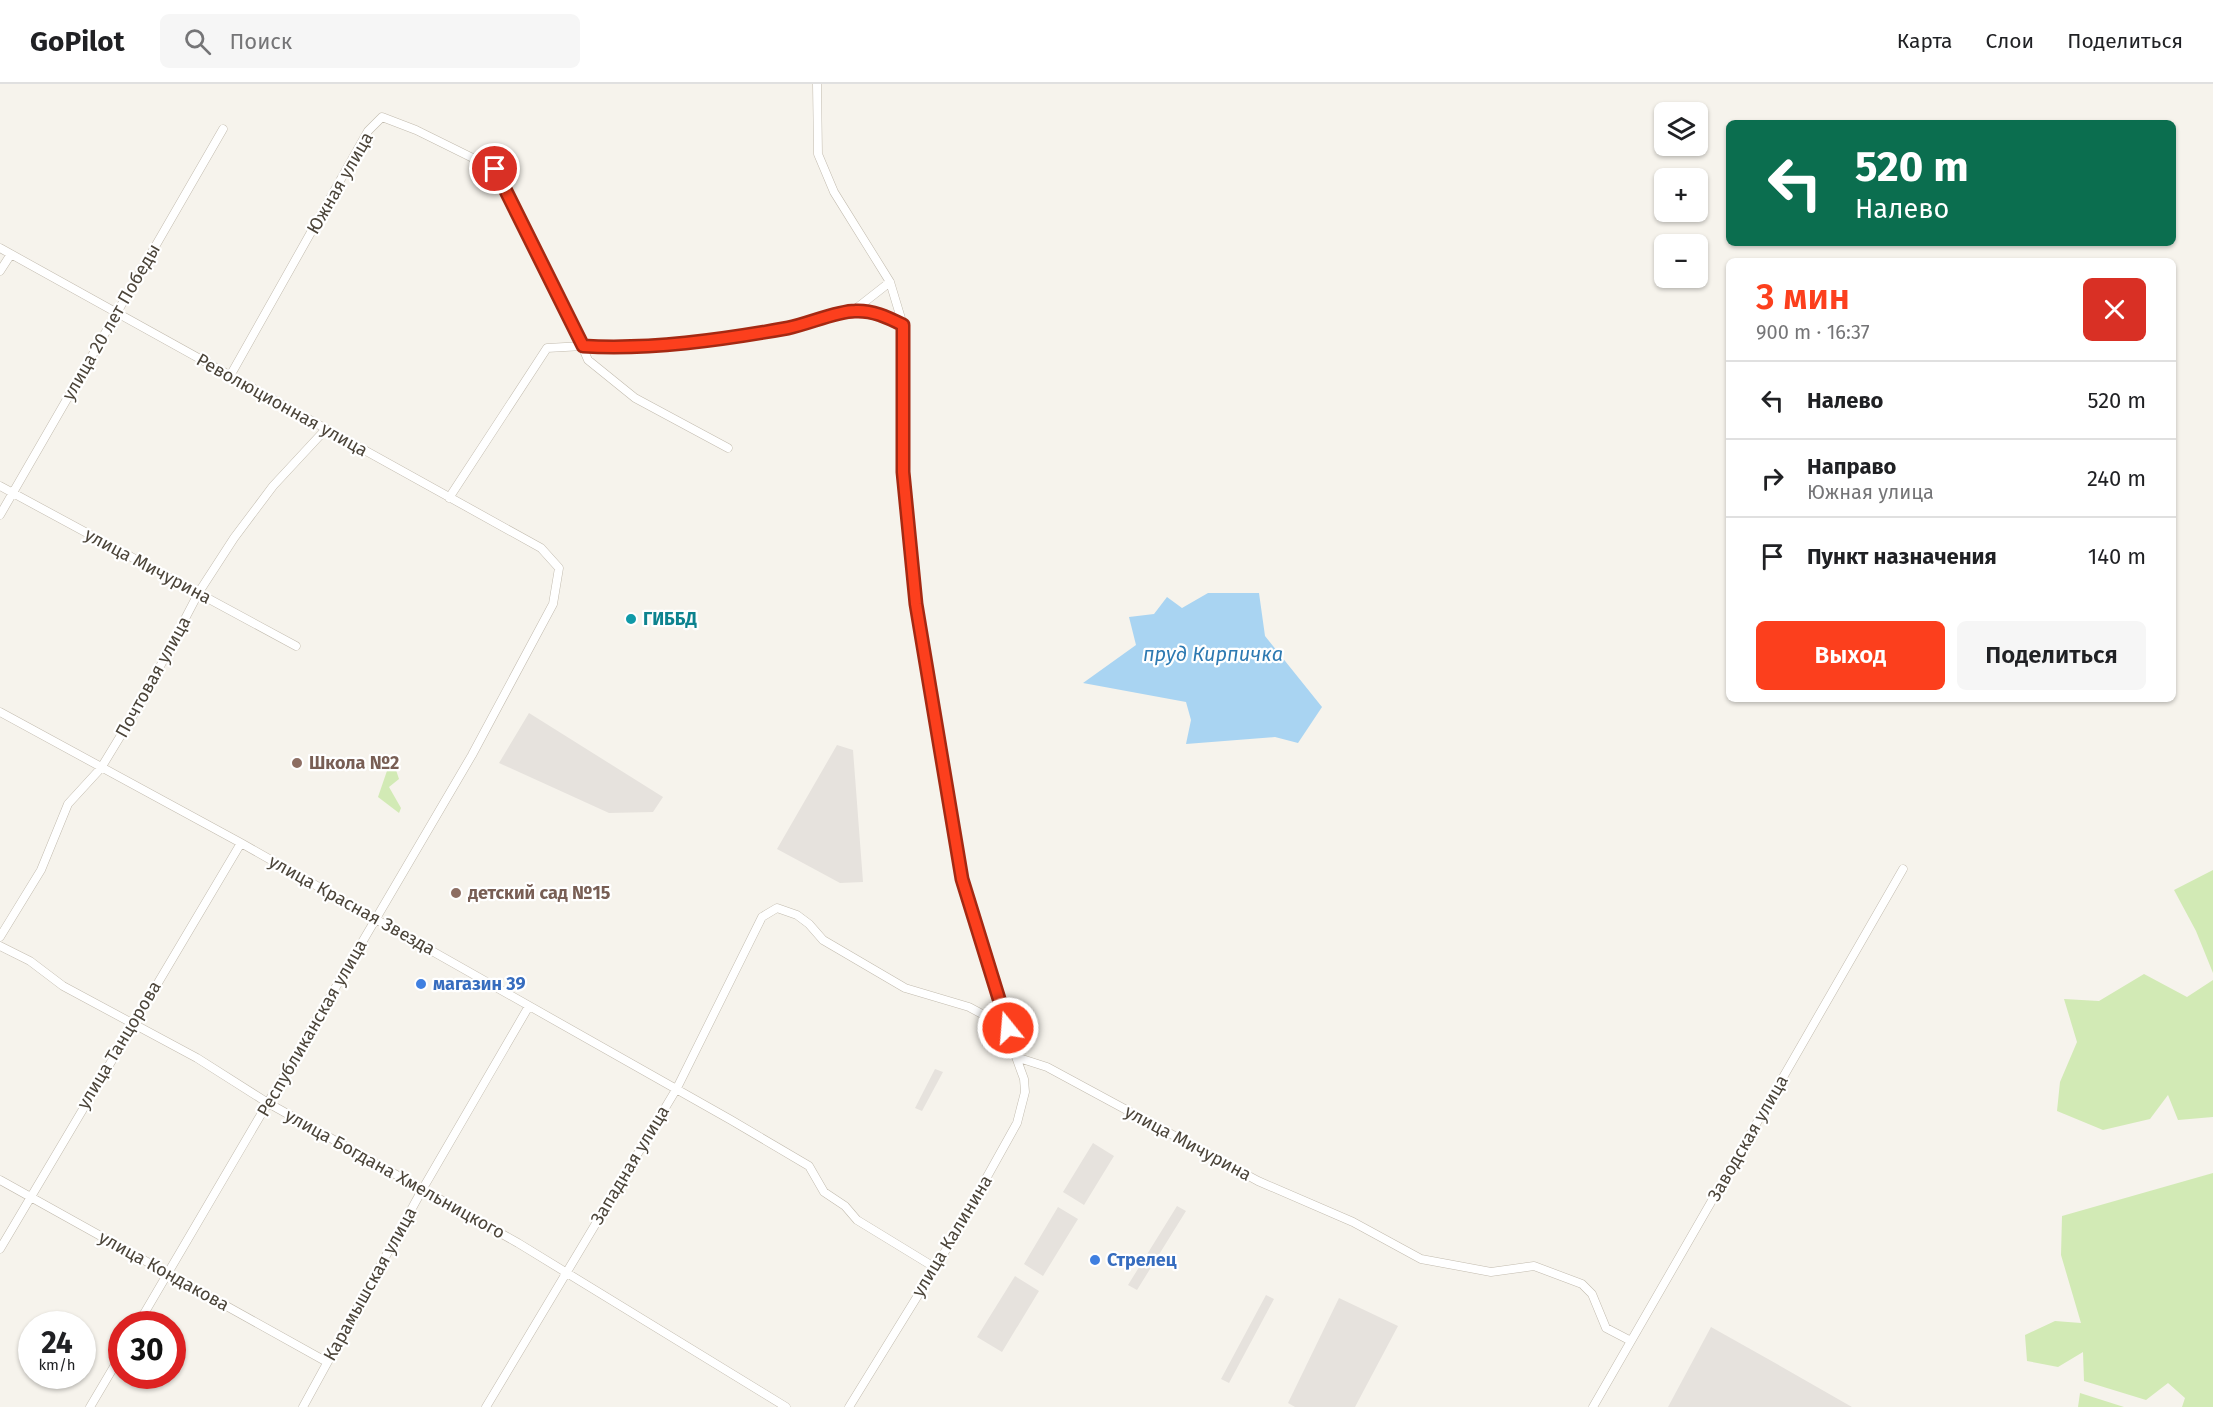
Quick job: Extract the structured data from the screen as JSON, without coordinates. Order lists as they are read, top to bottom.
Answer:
{
  "streets": {
    "street": [
      "Южная улица",
      "улица 20 лет Победы",
      "Революционная улица",
      "улица Мичурина",
      "Почтовая улица",
      "улица Красная Звезда",
      "Республиканская улица",
      "улица Танцорова",
      "Заводская улица",
      "Западная улица",
      "улица Богдана Хмельницкого",
      "улица Калинина",
      "улица Кондакова",
      "Карамышская улица"
    ]
  },
  "crossings": [
    ["Южная улица", "Революционная улица"],
    ["улица 20 лет Победы", "Революционная улица"],
    ["улица 20 лет Победы", "улица Мичурина"],
    ["Революционная улица", "Почтовая улица"],
    ["Революционная улица", "Республиканская улица"],
    ["улица Мичурина", "Почтовая улица"],
    ["улица Мичурина", "Заводская улица"],
    ["улица Мичурина", "улица Калинина"],
    ["Почтовая улица", "улица Красная Звезда"],
    ["улица Красная Звезда", "Республиканская улица"],
    ["улица Красная Звезда", "улица Танцорова"],
    ["улица Красная Звезда", "Западная улица"],
    ["улица Красная Звезда", "улица Калинина"],
    ["улица Красная Звезда", "Карамышская улица"],
    ["Республиканская улица", "улица Богдана Хмельницкого"],
    ["Республиканская улица", "улица Кондакова"],
    ["улица Танцорова", "улица Богдана Хмельницкого"],
    ["улица Танцорова", "улица Кондакова"],
    ["Западная улица", "улица Богдана Хмельницкого"],
    ["улица Богдана Хмельницкого", "Карамышская улица"],
    ["улица Кондакова", "Карамышская улица"]
  ],
  "water": ["пруд Кирпичка"],
  "places": [
    "ГИББД",
    "Школа №2",
    "детский сад №15",
    "магазин 39",
    "Стрелец"
  ],
  "page": {
    "header": "GoPilot",
    "search": "Поиск",
    "nav": ["Карта", "Слои", "Поделиться"],
    "map_buttons": ["+", "−"],
    "turn": ["520 m", "Налево"],
    "heading": ["3 мин", "900 m · 16:37"],
    "list": [
      {
        "name": "Налево",
        "value": "520 m"
      },
      {
        "name": "Направо",
        "note": "Южная улица",
        "value": "240 m"
      },
      {
        "name": "Пункт назначения",
        "value": "140 m"
      }
    ],
    "buttons": ["Выход", "Поделиться"],
    "speed": "24 km/h",
    "limit": "30"
  }
}
